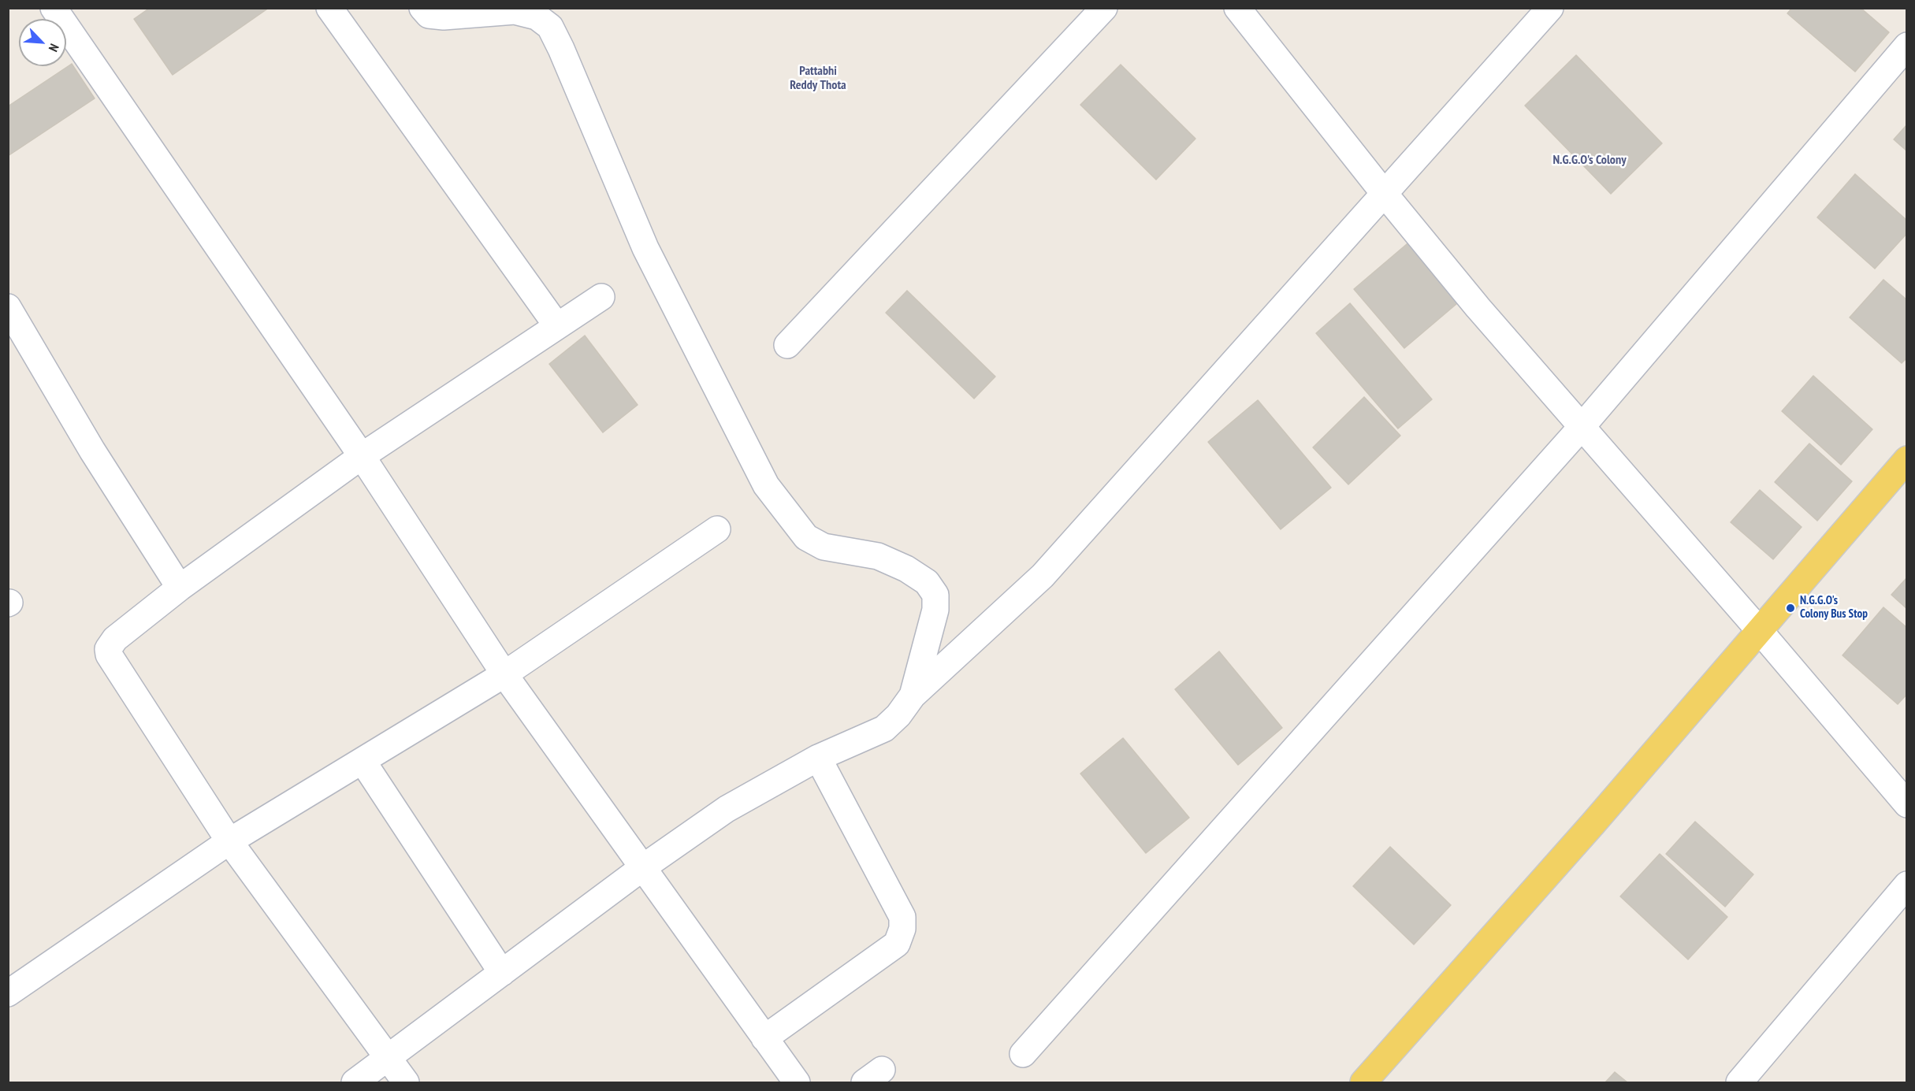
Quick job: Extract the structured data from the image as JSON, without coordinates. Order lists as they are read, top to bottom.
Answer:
{
  "districts": ["Pattabhi Reddy Thota", "N.G.G.O's Colony"],
  "places": ["N.G.G.O's Colony Bus Stop"],
  "north": "bottom right"
}
